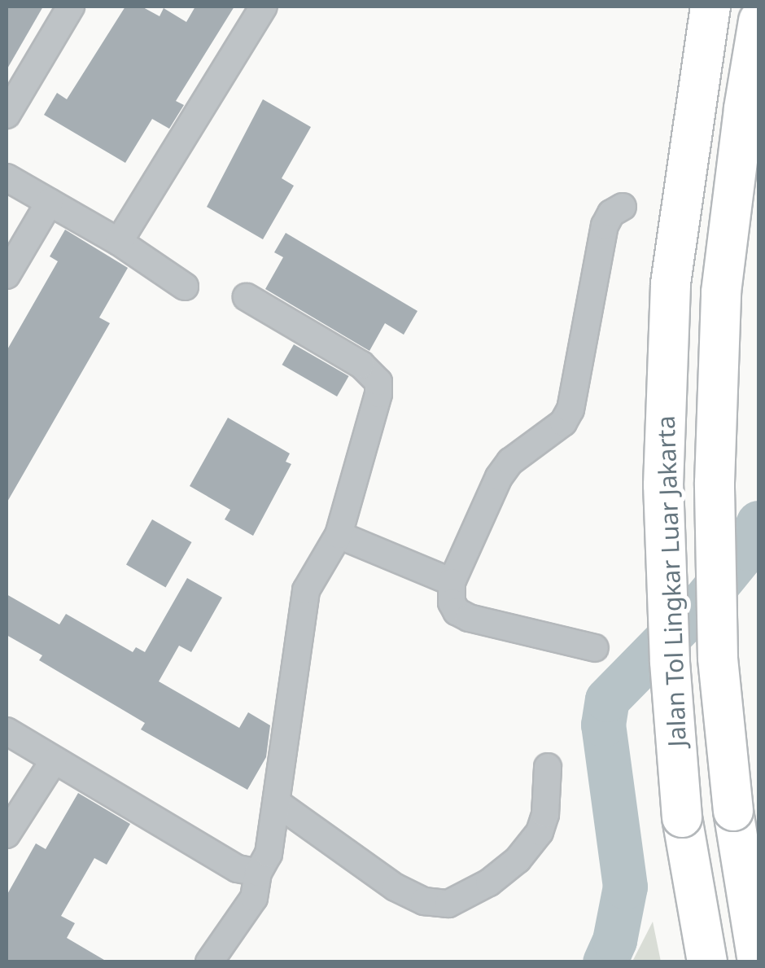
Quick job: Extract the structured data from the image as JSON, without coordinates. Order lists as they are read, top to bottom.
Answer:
{
  "streets": {
    "highway": ["Jalan Tol Lingkar Luar Jakarta"]
  }
}
